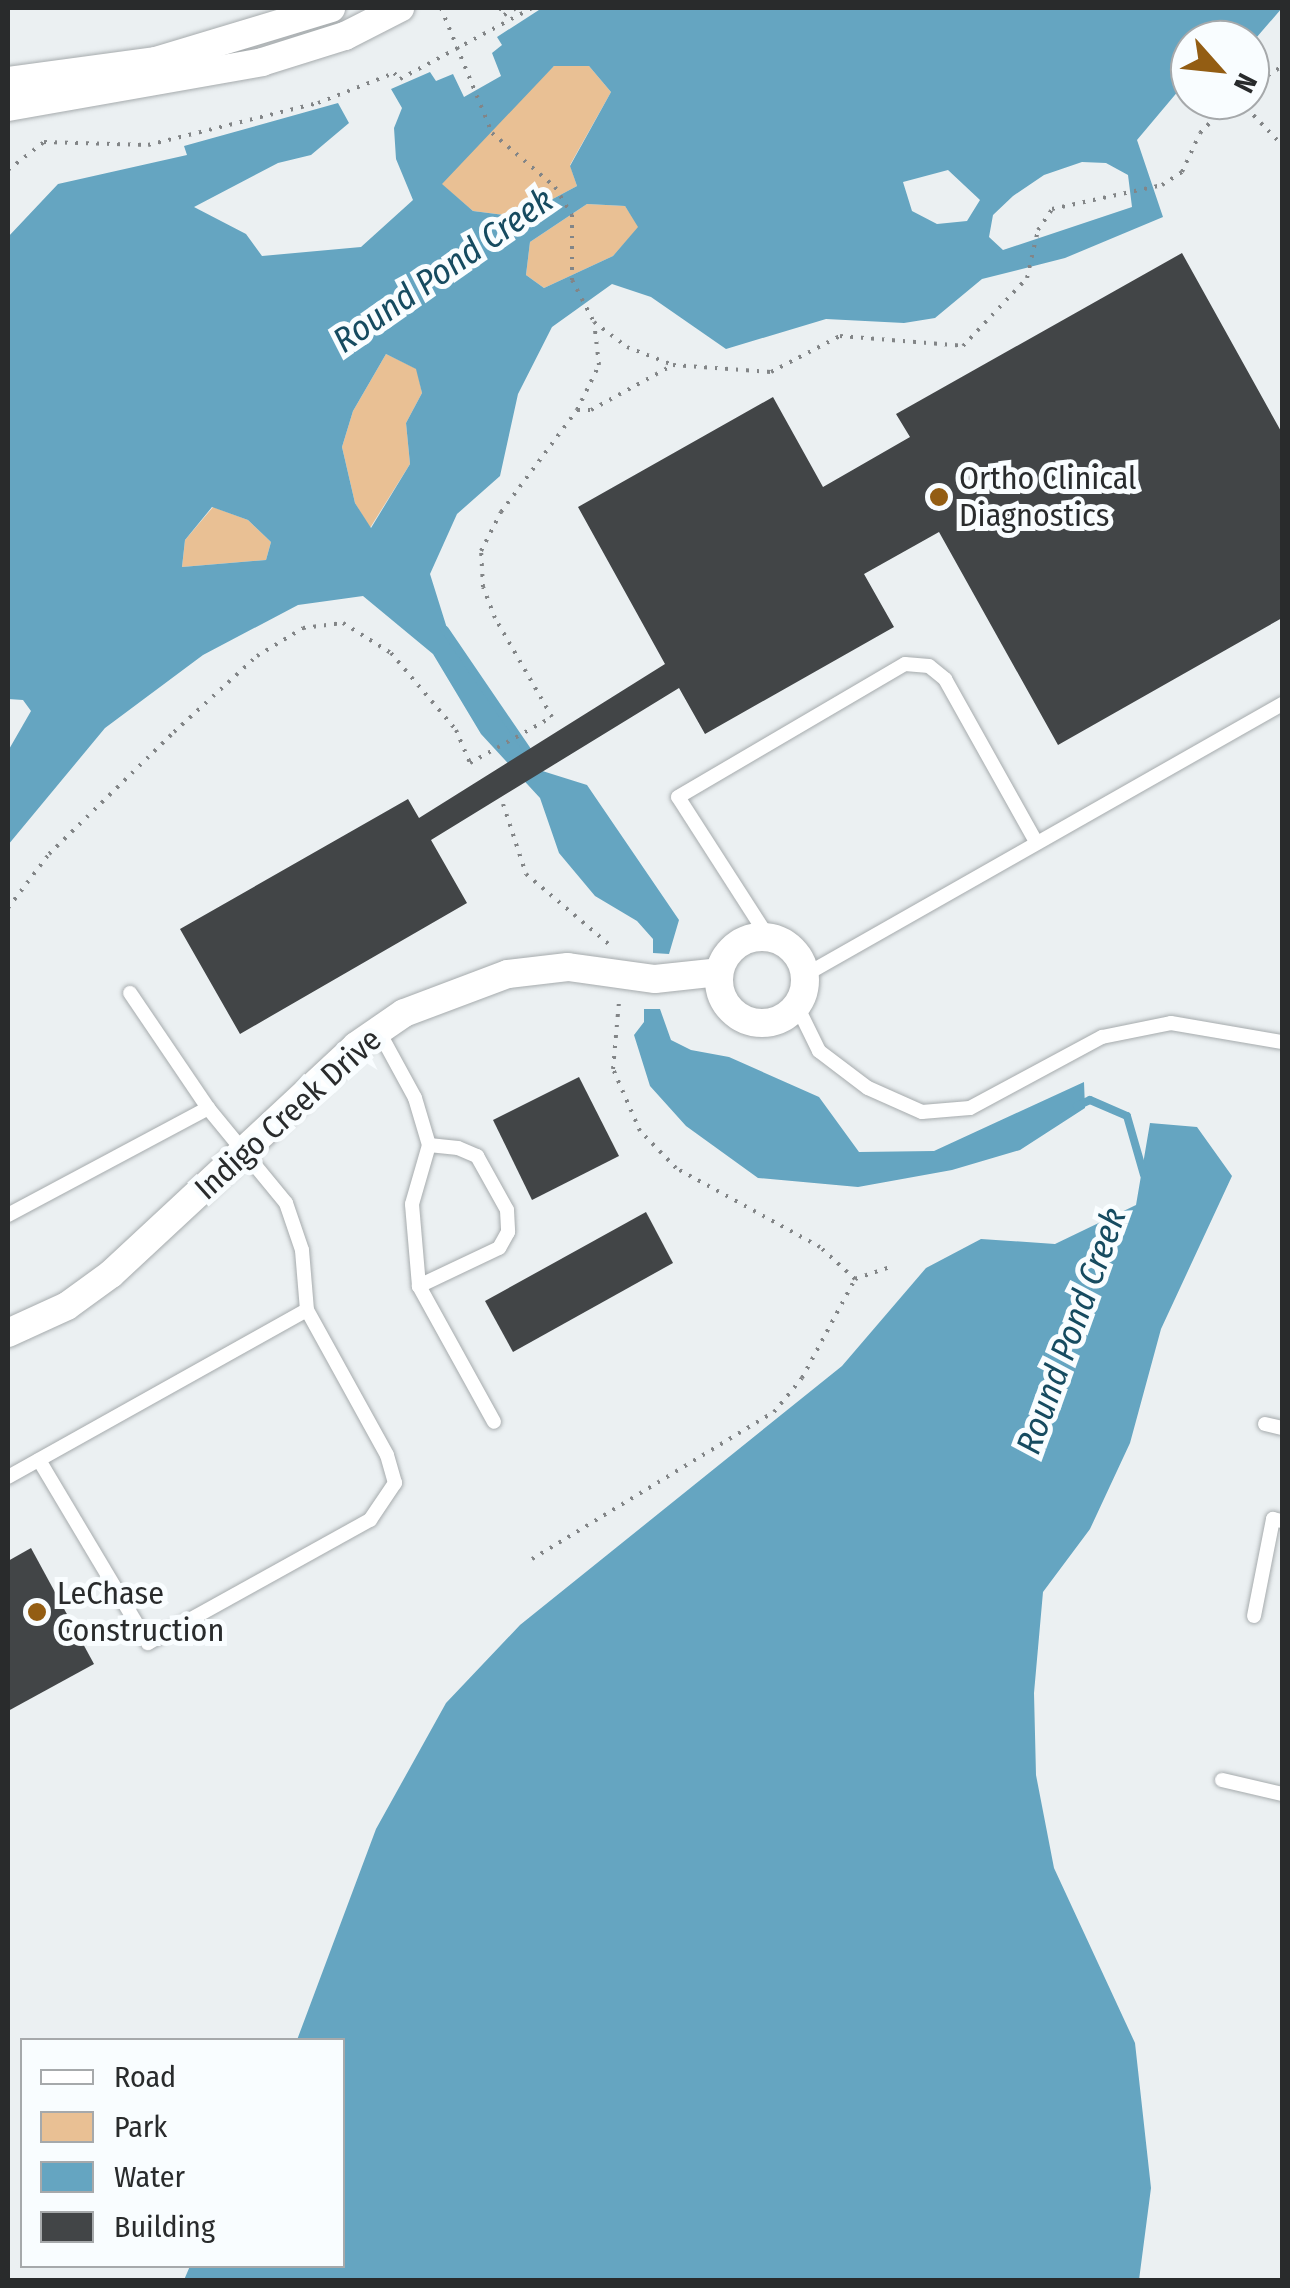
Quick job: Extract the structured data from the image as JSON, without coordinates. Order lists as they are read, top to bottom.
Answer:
{
  "streets": {
    "street": ["Indigo Creek Drive"]
  },
  "water": ["Round Pond Creek"],
  "places": ["Ortho Clinical Diagnostics", "LeChase Construction"],
  "legend": [
    "Road",
    "Park",
    "Water",
    "Building"
  ],
  "north": "bottom right"
}
